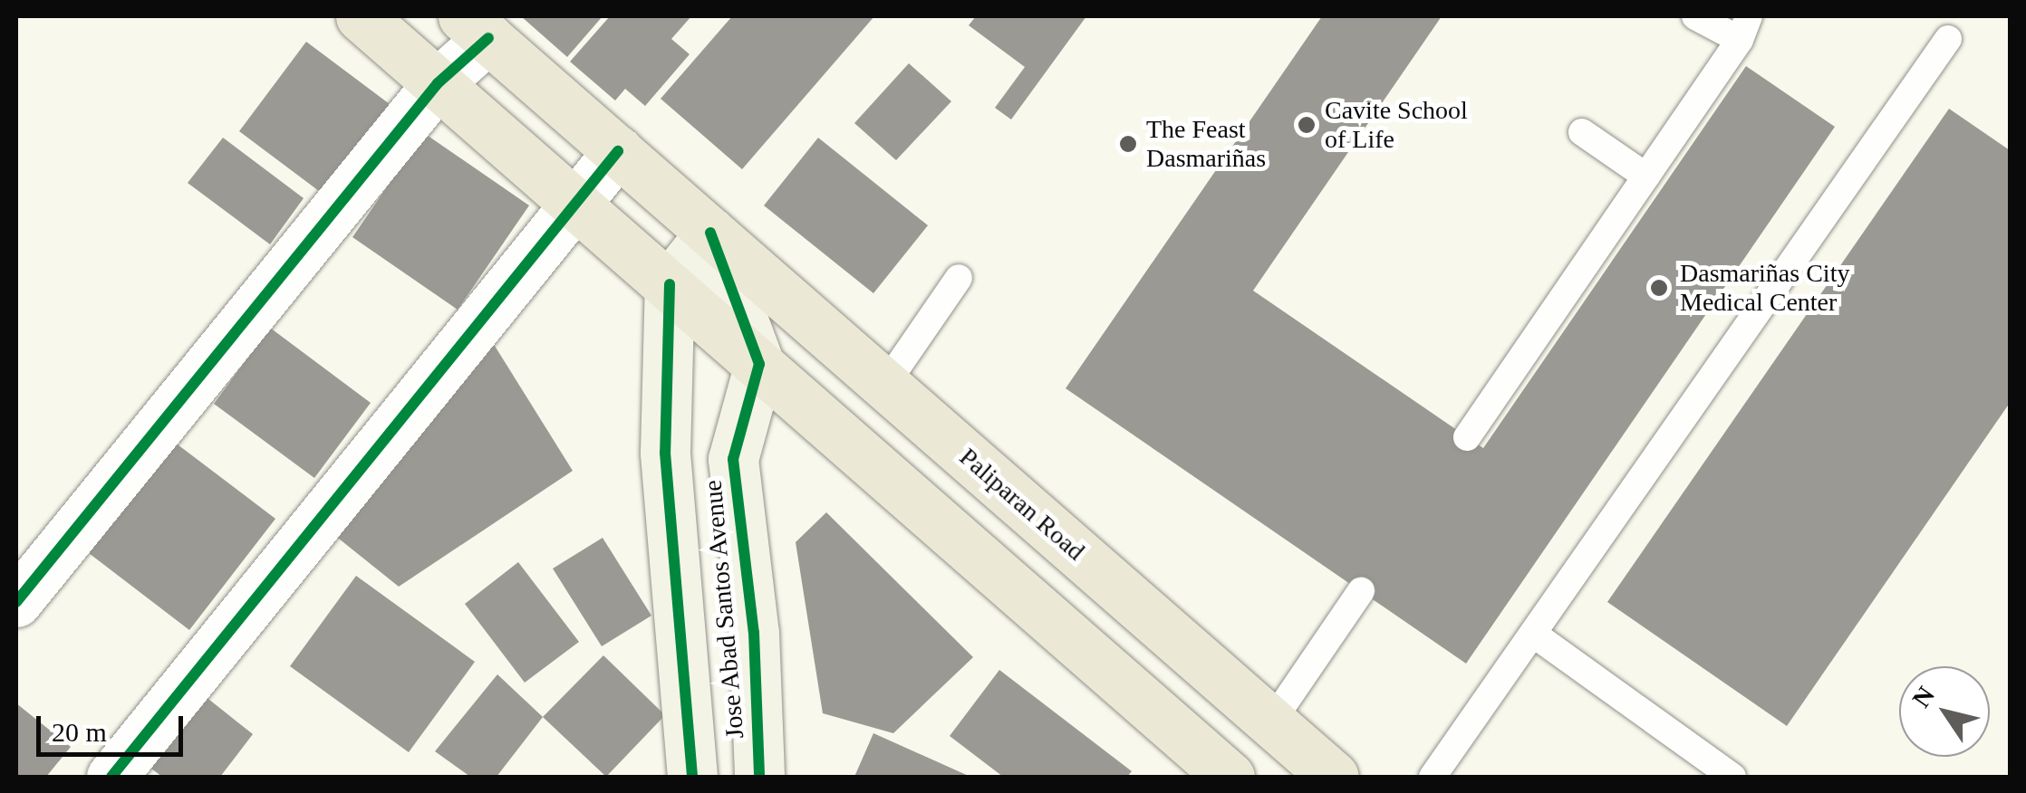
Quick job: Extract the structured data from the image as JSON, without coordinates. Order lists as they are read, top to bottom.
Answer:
{
  "streets": {
    "main road": ["Paliparan Road", "Jose Abad Santos Avenue"]
  },
  "places": ["Cavite School of Life", "The Feast Dasmariñas", "Dasmariñas City Medical Center"],
  "scale_bar": "20 m",
  "north": "top left"
}
